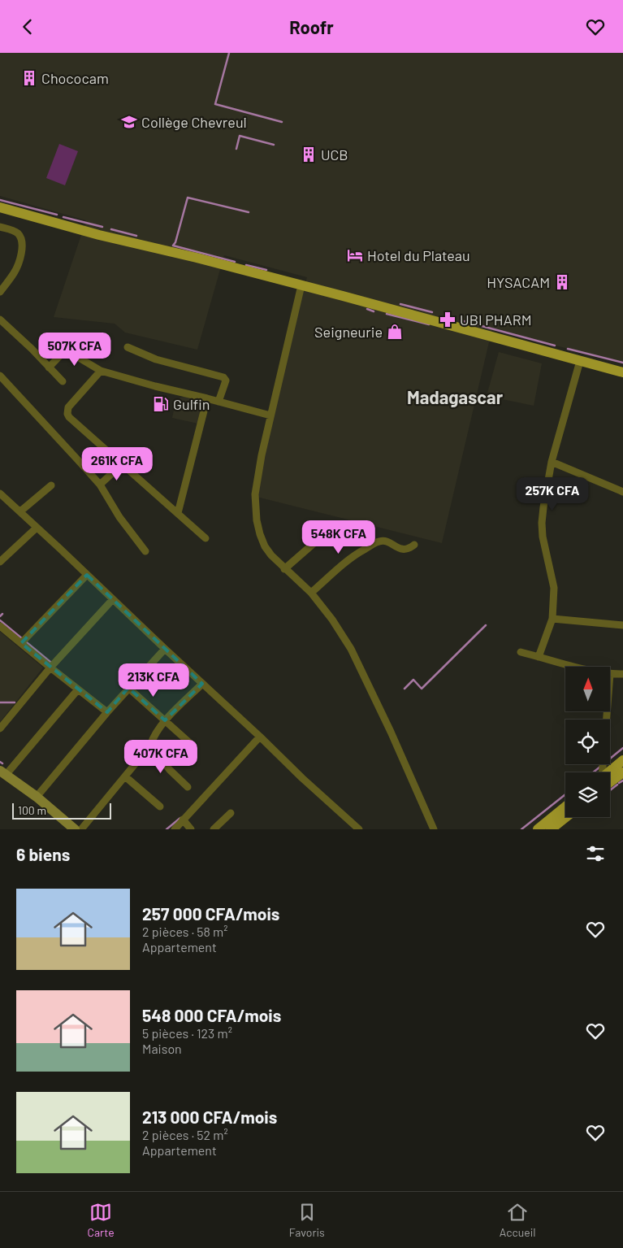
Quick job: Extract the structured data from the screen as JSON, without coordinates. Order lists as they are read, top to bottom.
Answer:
{
  "districts": ["Madagascar"],
  "places": {
    "building": ["Chococam", "UCB", "HYSACAM"],
    "school or university": ["Collège Chevreul"],
    "hotel": ["Hotel du Plateau"],
    "pharmacy": ["UBI PHARM"],
    "shop": ["Seigneurie"],
    "fuel station": ["Gulfin"]
  },
  "scale_bar": "100 m",
  "north": "top",
  "page": {
    "header": "Roofr",
    "price": [
      "507K CFA",
      "261K CFA",
      "257K CFA",
      "548K CFA",
      "213K CFA",
      "407K CFA"
    ],
    "scale": "100 m",
    "heading": "6 biens",
    "list": [
      {
        "name": "257 000 CFA/mois",
        "note": "2 pièces · 58 m² · Appartement"
      },
      {
        "name": "548 000 CFA/mois",
        "note": "5 pièces · 123 m² · Maison"
      },
      {
        "name": "213 000 CFA/mois",
        "note": "2 pièces · 52 m² · Appartement"
      }
    ],
    "tabs": ["Carte", "Favoris", "Accueil"]
  }
}
